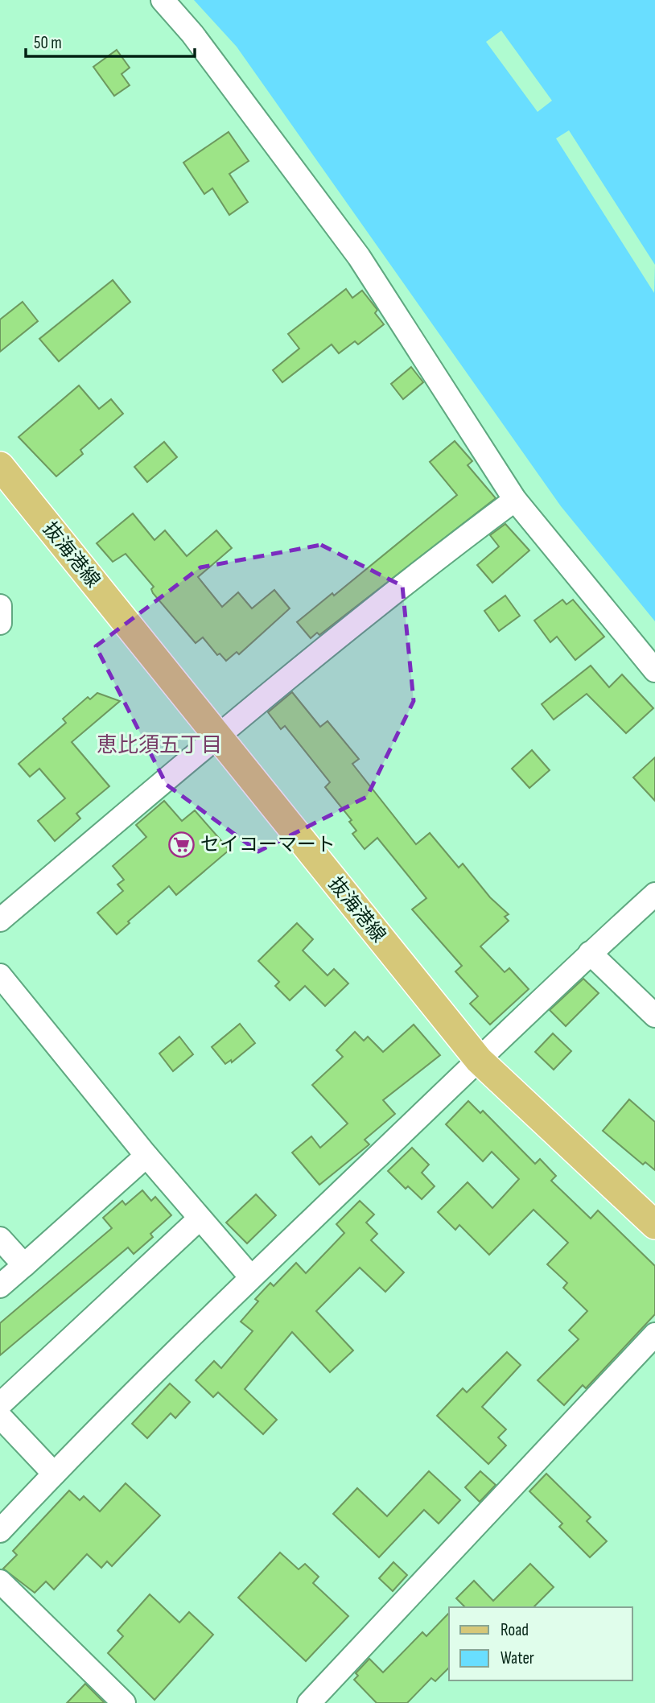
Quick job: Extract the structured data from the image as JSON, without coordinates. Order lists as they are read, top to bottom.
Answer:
{
  "streets": {
    "main road": ["抜海港線"]
  },
  "districts": ["恵比須五丁目"],
  "places": {
    "supermarket": ["セイコーマート"]
  },
  "legend": ["Road", "Water"],
  "scale_bar": "50 m"
}
